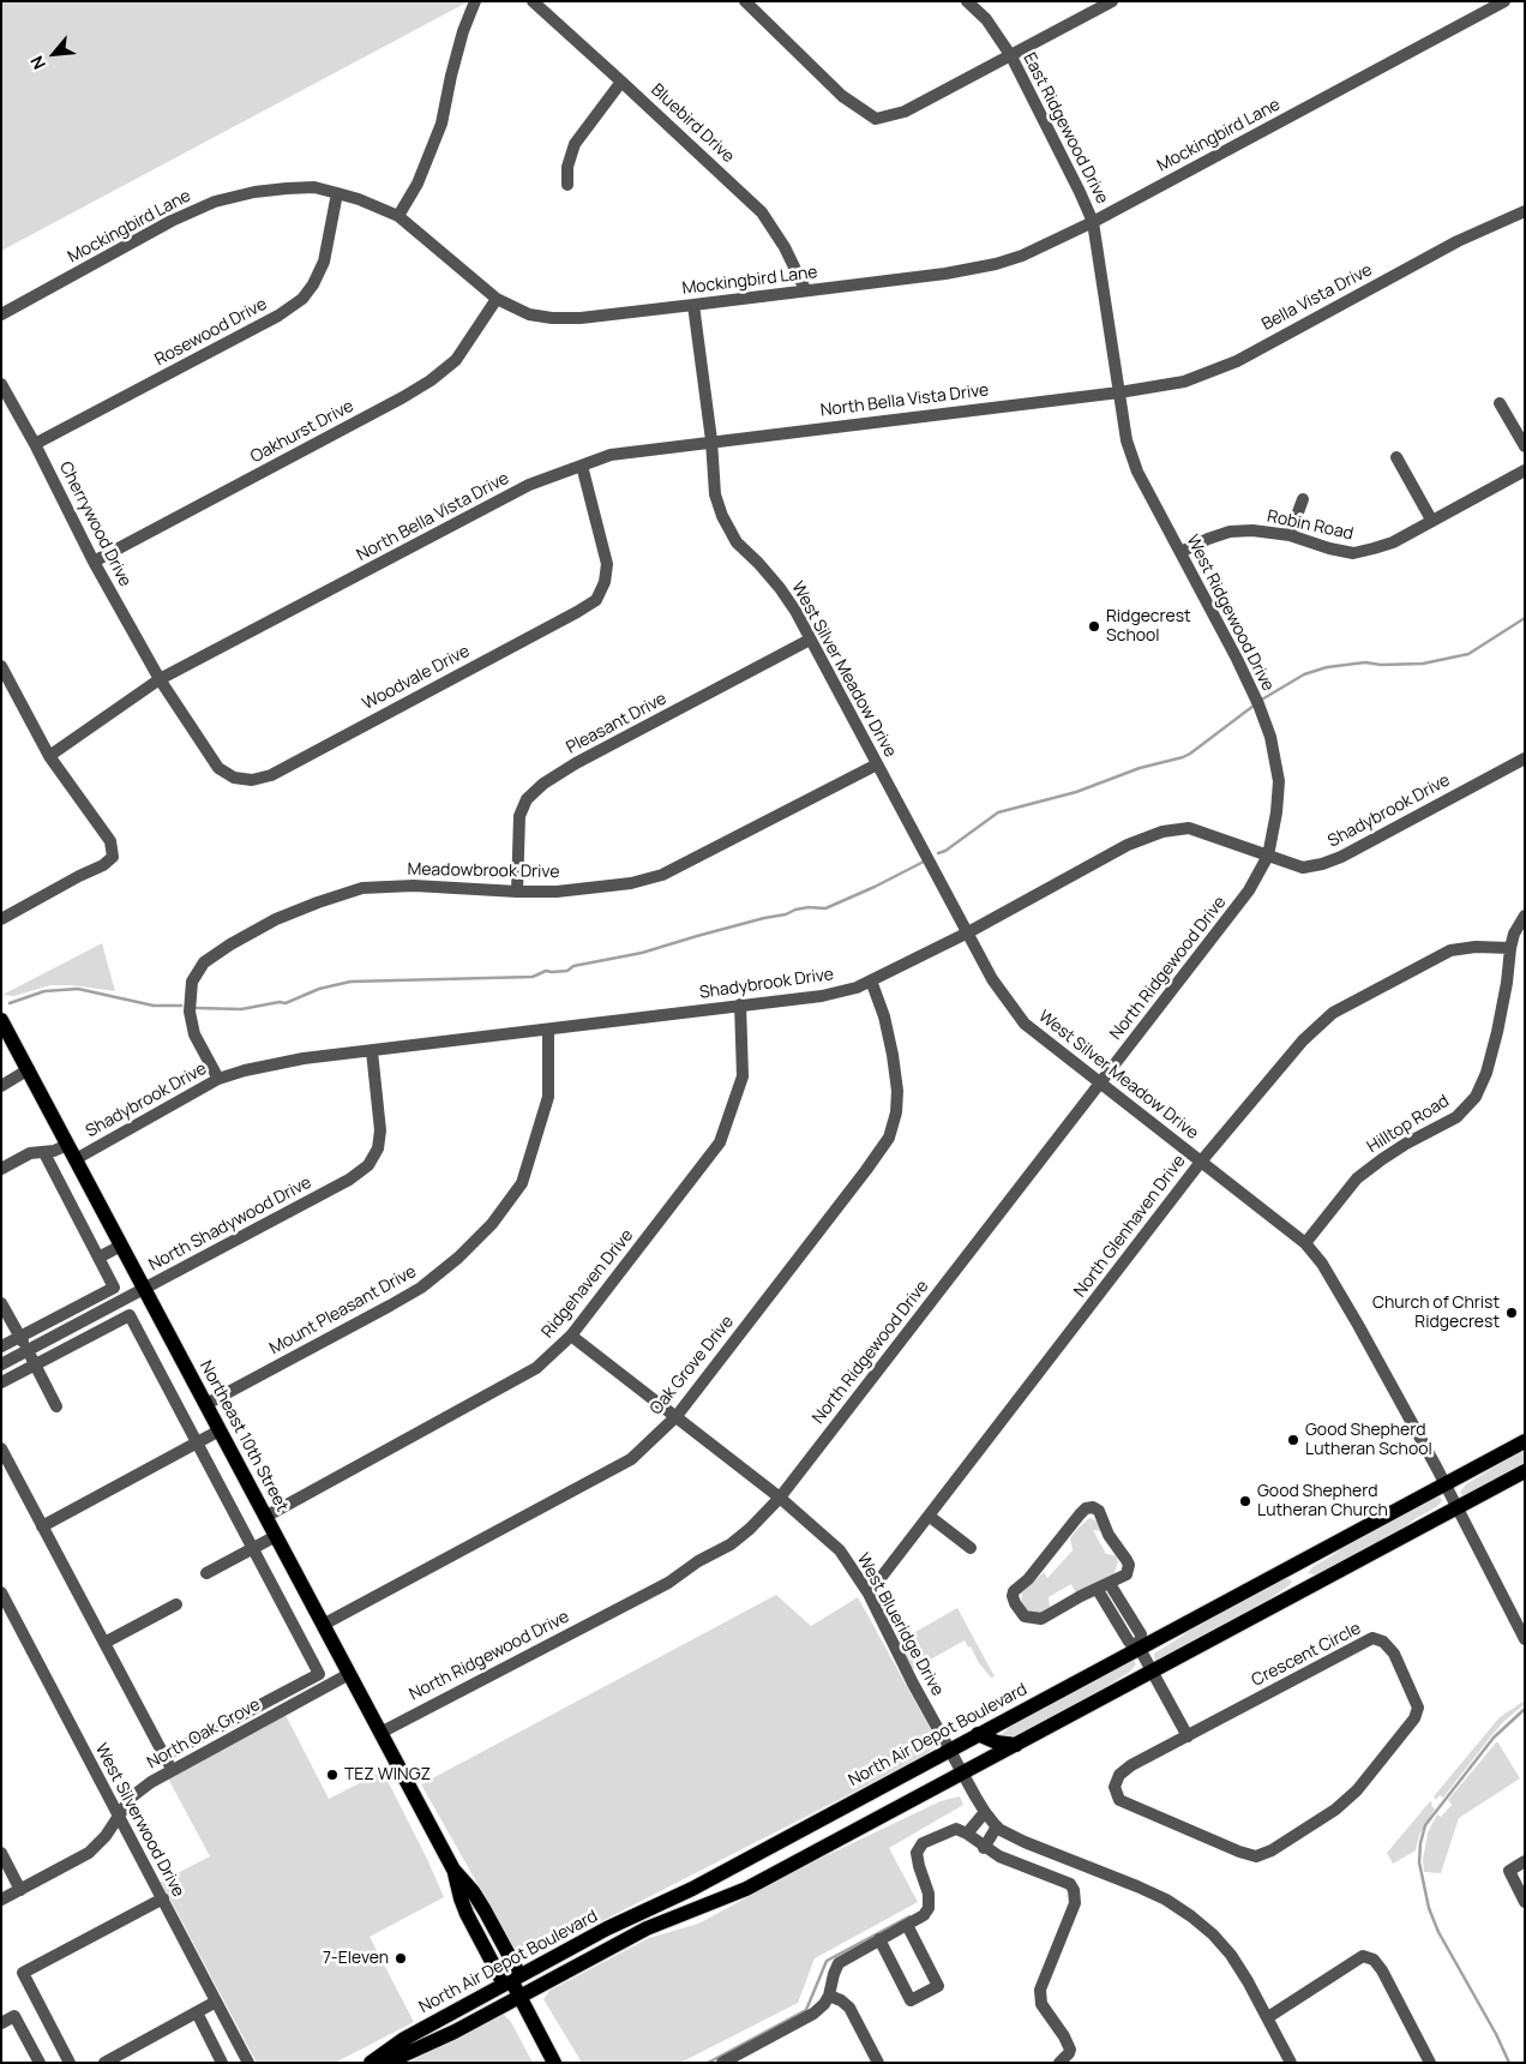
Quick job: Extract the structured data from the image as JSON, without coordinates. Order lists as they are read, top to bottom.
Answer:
{
  "streets": {
    "main road": ["Northeast 10th Street", "North Air Depot Boulevard"],
    "street": [
      "Bluebird Drive",
      "East Ridgewood Drive",
      "Mockingbird Lane",
      "Bella Vista Drive",
      "Rosewood Drive",
      "North Bella Vista Drive",
      "Oakhurst Drive",
      "Cherrywood Drive",
      "Robin Road",
      "West Ridgewood Drive",
      "West Silver Meadow Drive",
      "Woodvale Drive",
      "Pleasant Drive",
      "Shadybrook Drive",
      "Meadowbrook Drive",
      "North Ridgewood Drive",
      "Hilltop Road",
      "North Shadywood Drive",
      "North Glenhaven Drive",
      "Ridgehaven Drive",
      "Mount Pleasant Drive",
      "Oak Grove Drive",
      "West Blueridge Drive",
      "Crescent Circle",
      "North Oak Grove",
      "West Silverwood Drive"
    ]
  },
  "crossings": [
    ["Bluebird Drive", "Mockingbird Lane"],
    ["East Ridgewood Drive", "Mockingbird Lane"],
    ["East Ridgewood Drive", "Bella Vista Drive"],
    ["East Ridgewood Drive", "North Bella Vista Drive"],
    ["East Ridgewood Drive", "West Ridgewood Drive"],
    ["Mockingbird Lane", "Rosewood Drive"],
    ["Mockingbird Lane", "Oakhurst Drive"],
    ["Mockingbird Lane", "West Silver Meadow Drive"],
    ["Bella Vista Drive", "North Bella Vista Drive"],
    ["Bella Vista Drive", "West Ridgewood Drive"],
    ["Rosewood Drive", "Cherrywood Drive"],
    ["North Bella Vista Drive", "Cherrywood Drive"],
    ["North Bella Vista Drive", "West Ridgewood Drive"],
    ["North Bella Vista Drive", "West Silver Meadow Drive"],
    ["North Bella Vista Drive", "Woodvale Drive"],
    ["Oakhurst Drive", "Cherrywood Drive"],
    ["Cherrywood Drive", "Woodvale Drive"],
    ["Robin Road", "West Ridgewood Drive"],
    ["West Ridgewood Drive", "Shadybrook Drive"],
    ["West Ridgewood Drive", "North Ridgewood Drive"],
    ["West Silver Meadow Drive", "Pleasant Drive"],
    ["West Silver Meadow Drive", "Shadybrook Drive"],
    ["West Silver Meadow Drive", "Meadowbrook Drive"],
    ["West Silver Meadow Drive", "North Ridgewood Drive"],
    ["West Silver Meadow Drive", "Hilltop Road"],
    ["West Silver Meadow Drive", "North Glenhaven Drive"],
    ["West Silver Meadow Drive", "North Air Depot Boulevard"],
    ["Pleasant Drive", "Meadowbrook Drive"],
    ["Shadybrook Drive", "Meadowbrook Drive"],
    ["Shadybrook Drive", "North Ridgewood Drive"],
    ["Shadybrook Drive", "North Shadywood Drive"],
    ["Shadybrook Drive", "Ridgehaven Drive"],
    ["Shadybrook Drive", "Mount Pleasant Drive"],
    ["Shadybrook Drive", "Oak Grove Drive"],
    ["Shadybrook Drive", "Northeast 10th Street"],
    ["North Ridgewood Drive", "Northeast 10th Street"],
    ["North Ridgewood Drive", "West Blueridge Drive"],
    ["Hilltop Road", "North Glenhaven Drive"],
    ["North Shadywood Drive", "Northeast 10th Street"],
    ["North Glenhaven Drive", "West Blueridge Drive"],
    ["Ridgehaven Drive", "Northeast 10th Street"],
    ["Ridgehaven Drive", "West Blueridge Drive"],
    ["Mount Pleasant Drive", "Northeast 10th Street"],
    ["Oak Grove Drive", "Northeast 10th Street"],
    ["Oak Grove Drive", "West Blueridge Drive"],
    ["Northeast 10th Street", "North Oak Grove"],
    ["Northeast 10th Street", "North Air Depot Boulevard"],
    ["West Blueridge Drive", "North Air Depot Boulevard"],
    ["North Oak Grove", "West Silverwood Drive"]
  ],
  "places": [
    "Ridgecrest School",
    "Church of Christ Ridgecrest",
    "Good Shepherd Lutheran School",
    "Good Shepherd Lutheran Church",
    "TEZ WINGZ",
    "7-Eleven"
  ],
  "north": "bottom left"
}
